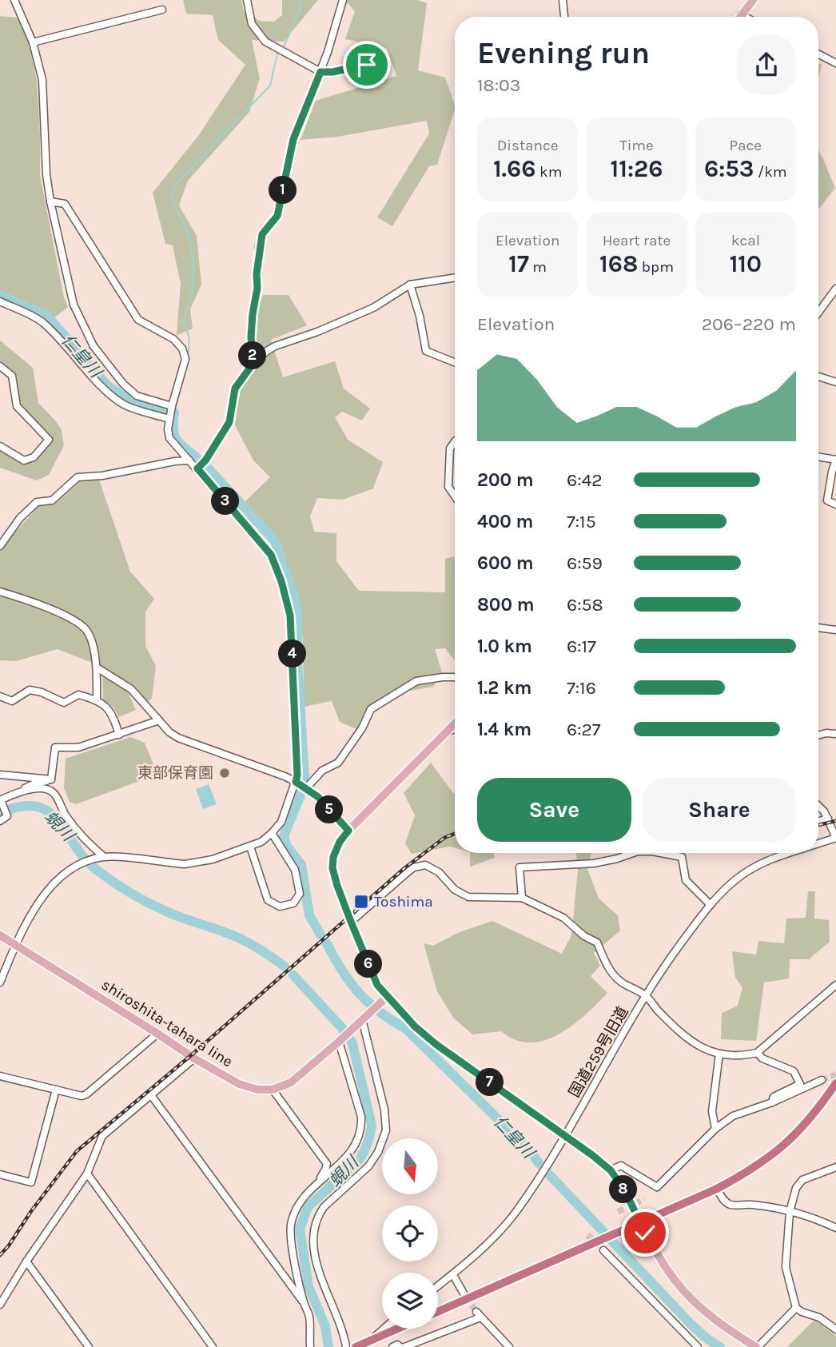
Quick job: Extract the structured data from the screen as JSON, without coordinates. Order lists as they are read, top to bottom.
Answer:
{
  "streets": {
    "main road": ["shiroshita-tahara line"],
    "street": ["国道259号旧道"]
  },
  "water": ["仁皇川", "蜆川"],
  "places": {
    "other": ["東部保育園"],
    "transit": ["Toshima"]
  },
  "north": "bottom",
  "page": {
    "heading": ["Evening run", "18:03"],
    "stats": [
      ["Distance", "1.66 km"],
      ["Time", "11:26"],
      ["Pace", "6:53 /km"],
      ["Elevation", "17 m"],
      ["Heart rate", "168 bpm"],
      ["kcal", "110"]
    ],
    "pins": [
      "1",
      "2",
      "3",
      "4",
      "5",
      "6",
      "7",
      "8"
    ],
    "chart": ["Elevation", "206–220 m"],
    "list": [
      {
        "name": "200 m",
        "note": "6:42"
      },
      {
        "name": "400 m",
        "note": "7:15"
      },
      {
        "name": "600 m",
        "note": "6:59"
      },
      {
        "name": "800 m",
        "note": "6:58"
      },
      {
        "name": "1.0 km",
        "note": "6:17"
      },
      {
        "name": "1.2 km",
        "note": "7:16"
      },
      {
        "name": "1.4 km",
        "note": "6:27"
      }
    ],
    "buttons": ["Save", "Share"]
  }
}
